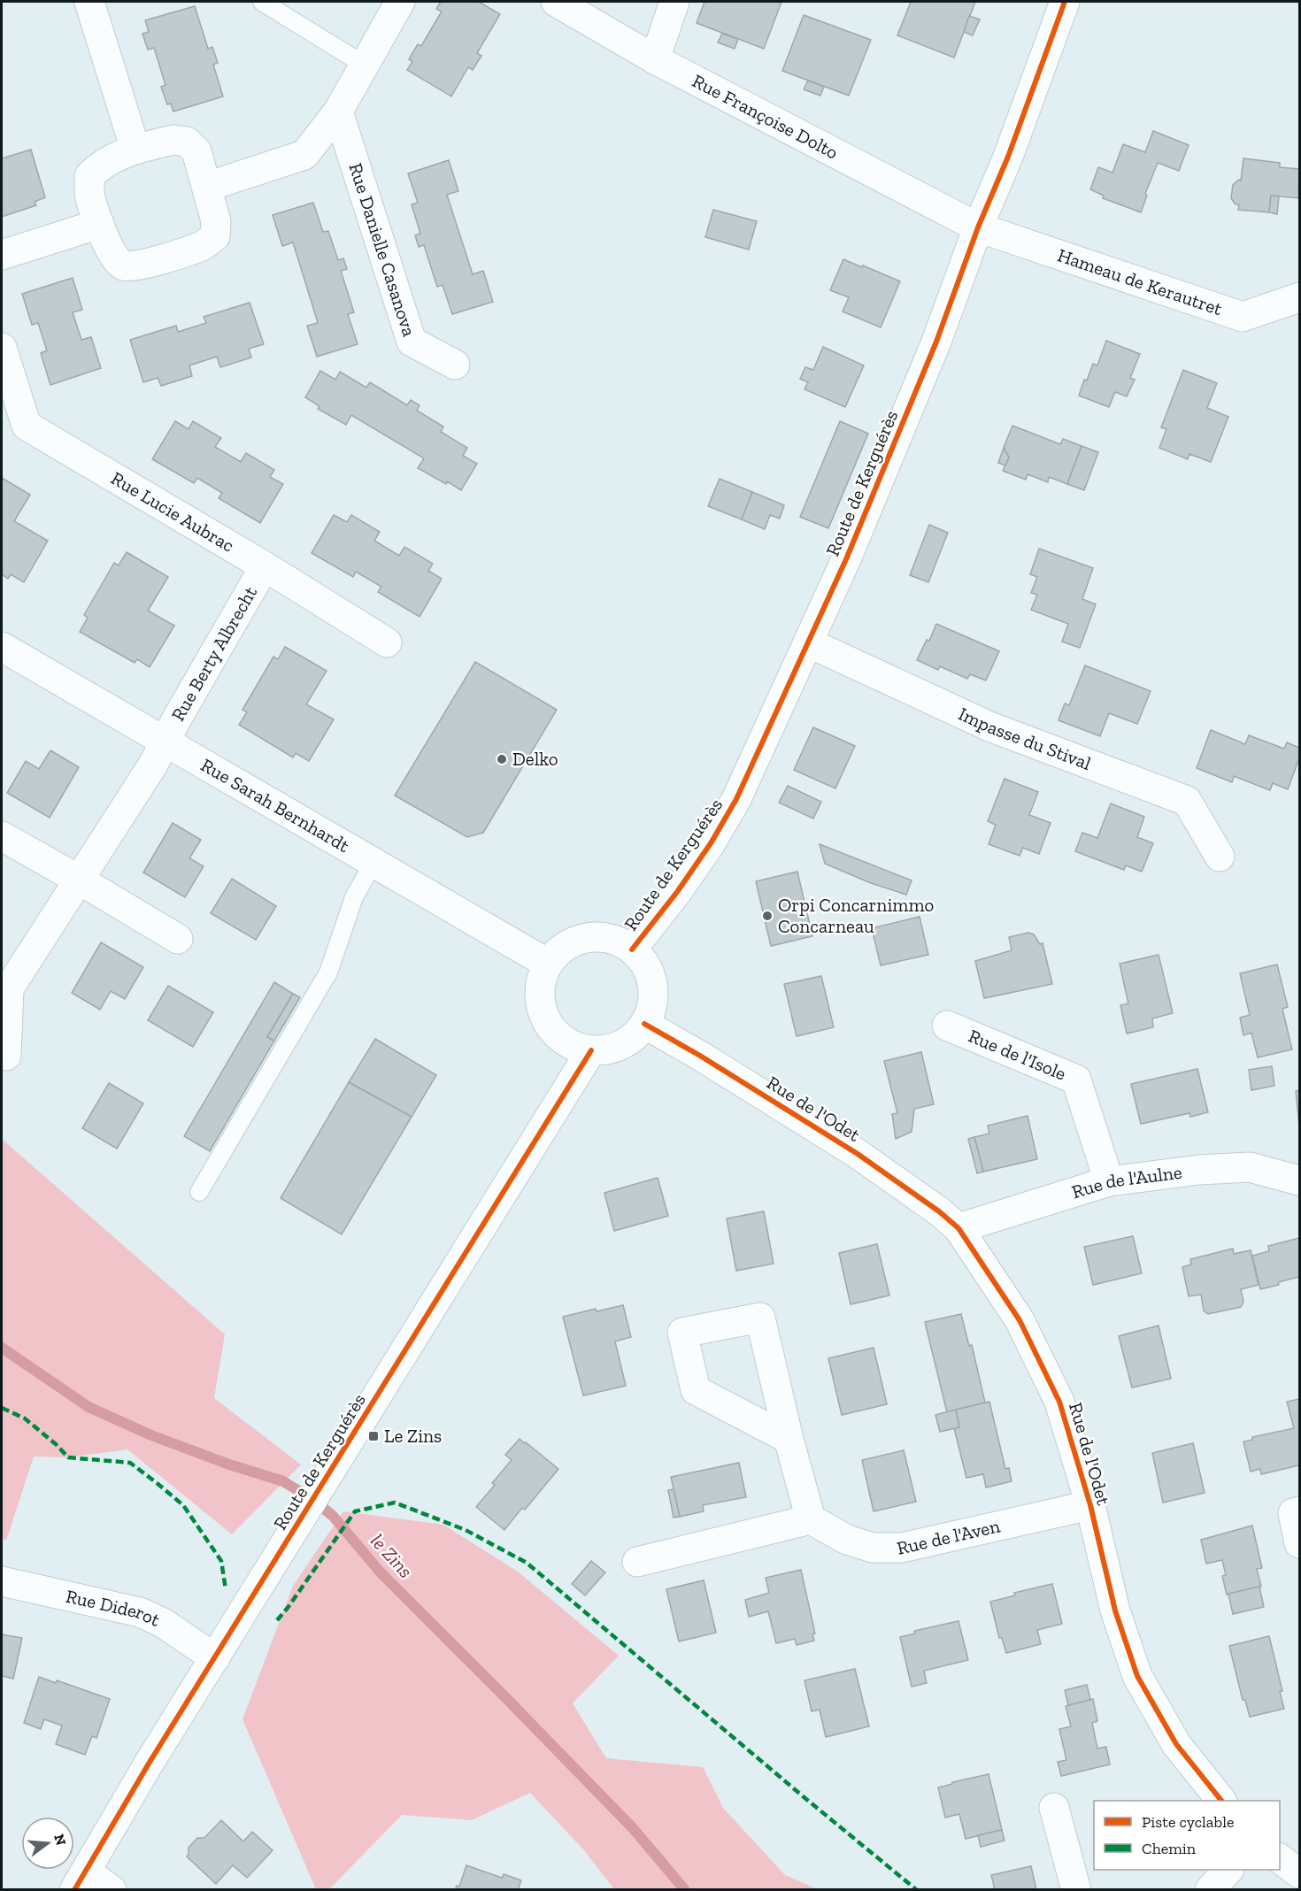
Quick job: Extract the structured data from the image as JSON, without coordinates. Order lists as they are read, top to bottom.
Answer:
{
  "streets": {
    "street": [
      "Rue Françoise Dolto",
      "Rue Danielle Casanova",
      "Hameau de Kerautret",
      "Route de Kerguérès",
      "Rue Lucie Aubrac",
      "Rue Berty Albrecht",
      "Impasse du Stival",
      "Rue Sarah Bernhardt",
      "Rue de l'Isole",
      "Rue de l'Odet",
      "Rue de l'Aulne",
      "Rue de l'Aven",
      "Rue Diderot"
    ]
  },
  "crossings": [
    ["Rue Françoise Dolto", "Hameau de Kerautret"],
    ["Rue Françoise Dolto", "Route de Kerguérès"],
    ["Hameau de Kerautret", "Route de Kerguérès"],
    ["Route de Kerguérès", "Impasse du Stival"],
    ["Route de Kerguérès", "Rue Sarah Bernhardt"],
    ["Route de Kerguérès", "Rue de l'Odet"],
    ["Route de Kerguérès", "Rue Diderot"],
    ["Rue Lucie Aubrac", "Rue Berty Albrecht"],
    ["Rue Berty Albrecht", "Rue Sarah Bernhardt"],
    ["Rue Sarah Bernhardt", "Rue de l'Odet"],
    ["Rue de l'Isole", "Rue de l'Aulne"],
    ["Rue de l'Odet", "Rue de l'Aulne"],
    ["Rue de l'Odet", "Rue de l'Aven"]
  ],
  "water": ["le Zins"],
  "places": {
    "other": ["Delko", "Orpi Concarnimmo Concarneau"],
    "transit": ["Le Zins"]
  },
  "legend": ["Piste cyclable", "Chemin"],
  "north": "right"
}
